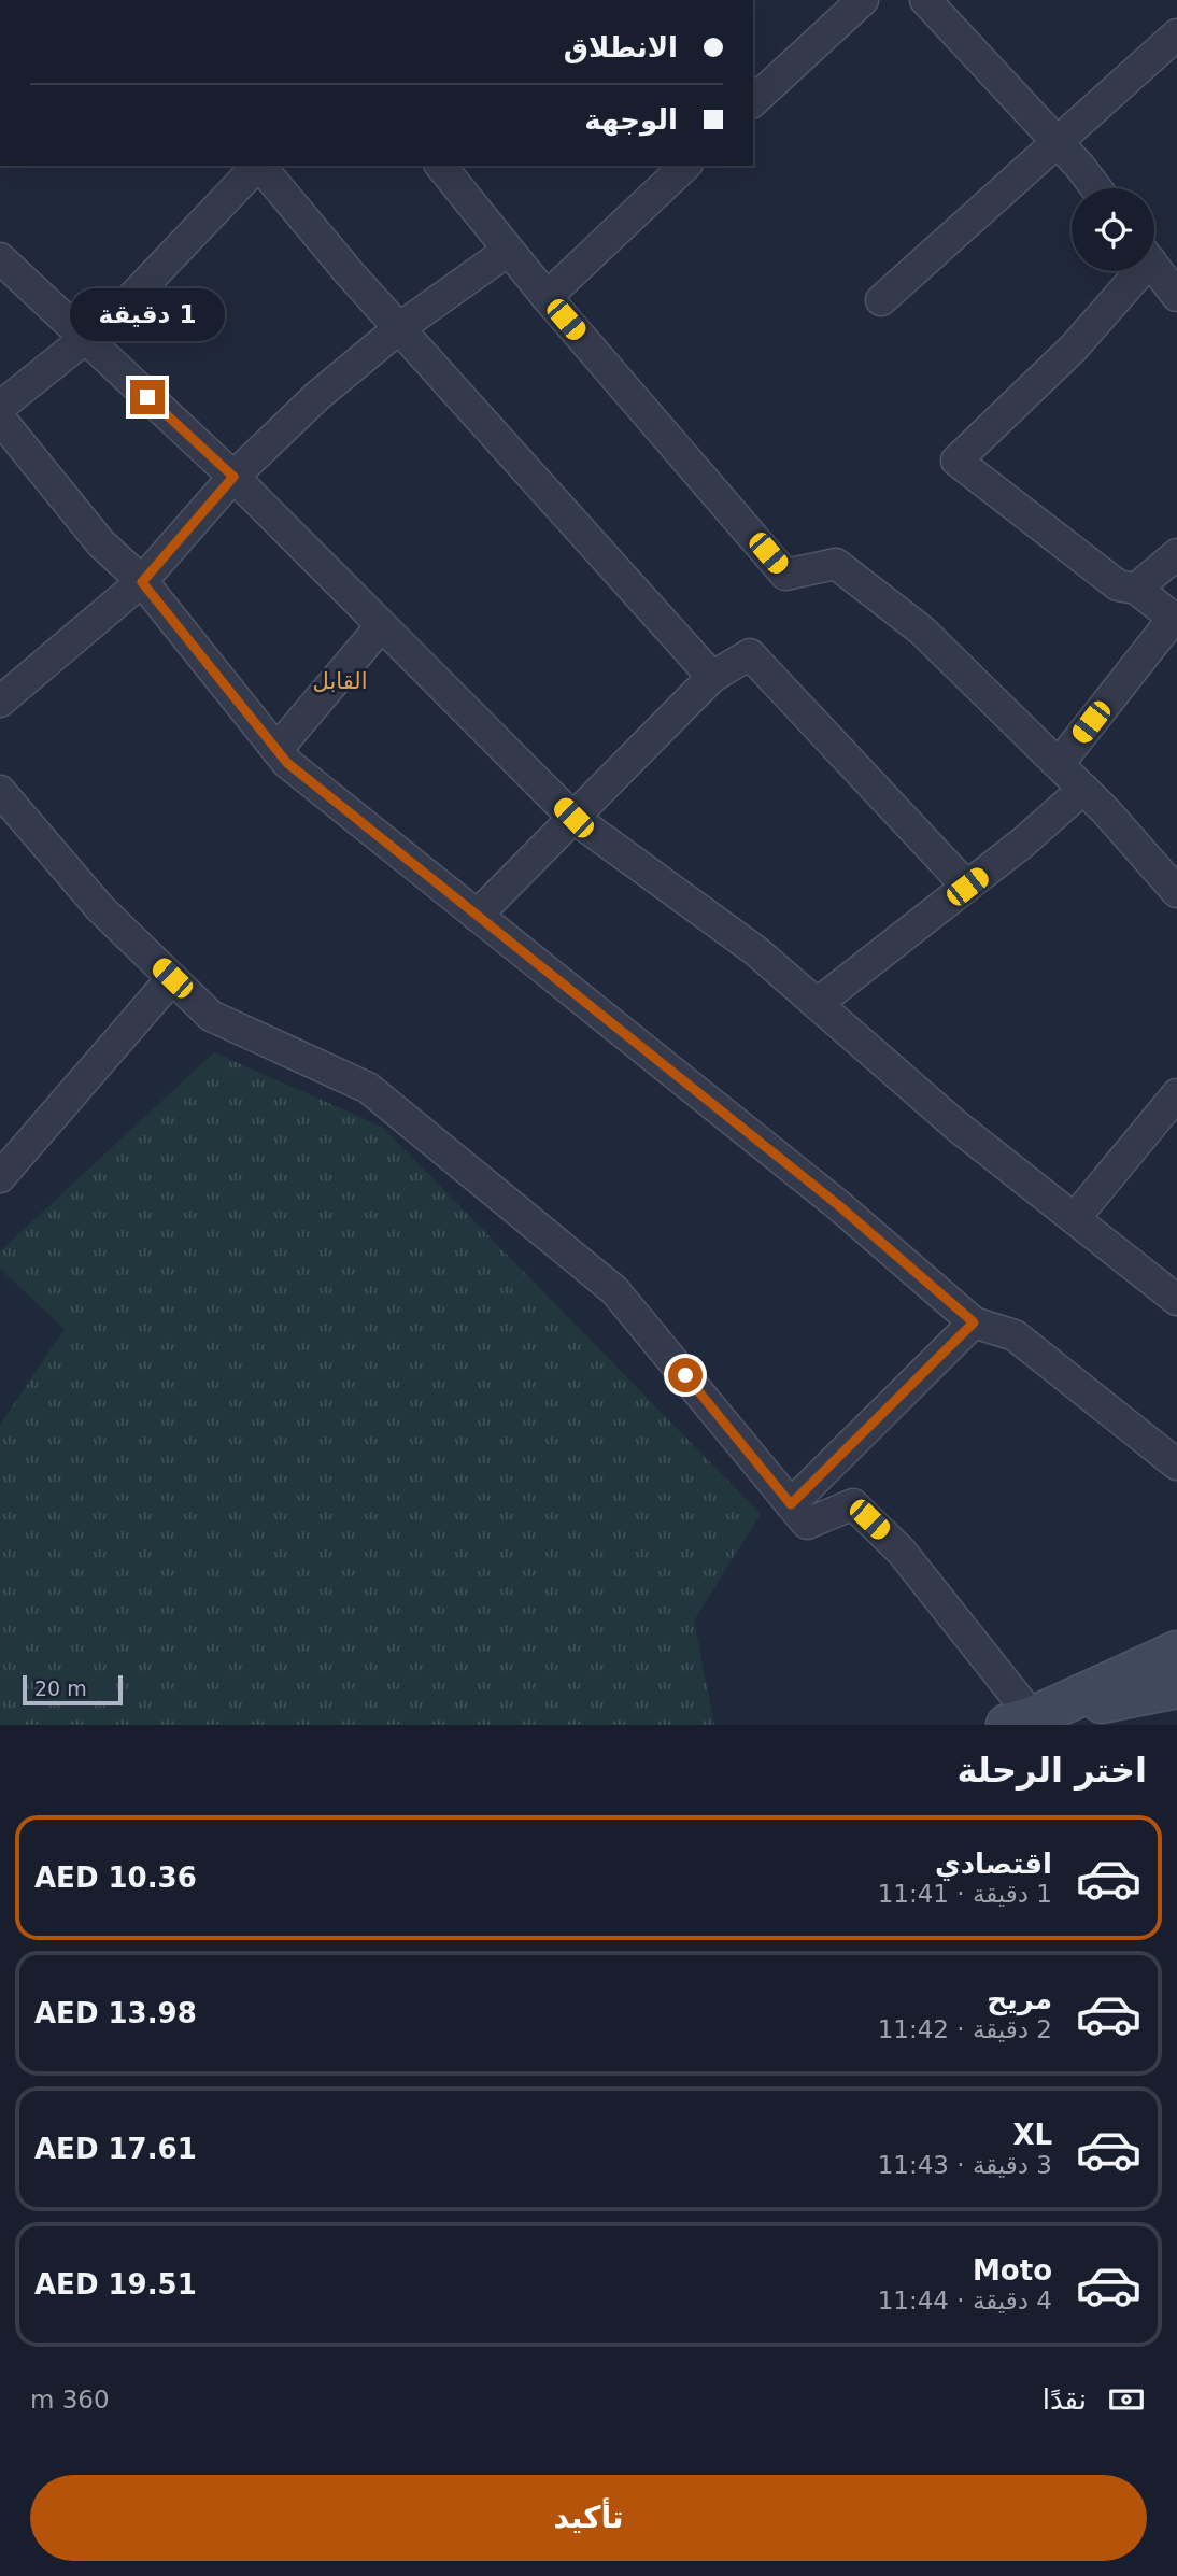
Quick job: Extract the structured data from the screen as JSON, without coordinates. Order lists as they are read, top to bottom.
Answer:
{
  "districts": ["القابل"],
  "scale_bar": "20 m",
  "page": {
    "banner": ["الانطلاق", "الوجهة"],
    "bubble": "1 دقيقة",
    "scale": "20 m",
    "heading": "اختر الرحلة",
    "list": [
      {
        "name": "اقتصادي",
        "note": "1 دقيقة · 11:41",
        "value": "AED 10.36"
      },
      {
        "name": "مريح",
        "note": "2 دقيقة · 11:42",
        "value": "AED 13.98"
      },
      {
        "name": "XL",
        "note": "3 دقيقة · 11:43",
        "value": "AED 17.61"
      },
      {
        "name": "Moto",
        "note": "4 دقيقة · 11:44",
        "value": "AED 19.51"
      }
    ],
    "pay": ["نقدًا", "360 m"],
    "buttons": "تأكيد"
  }
}
